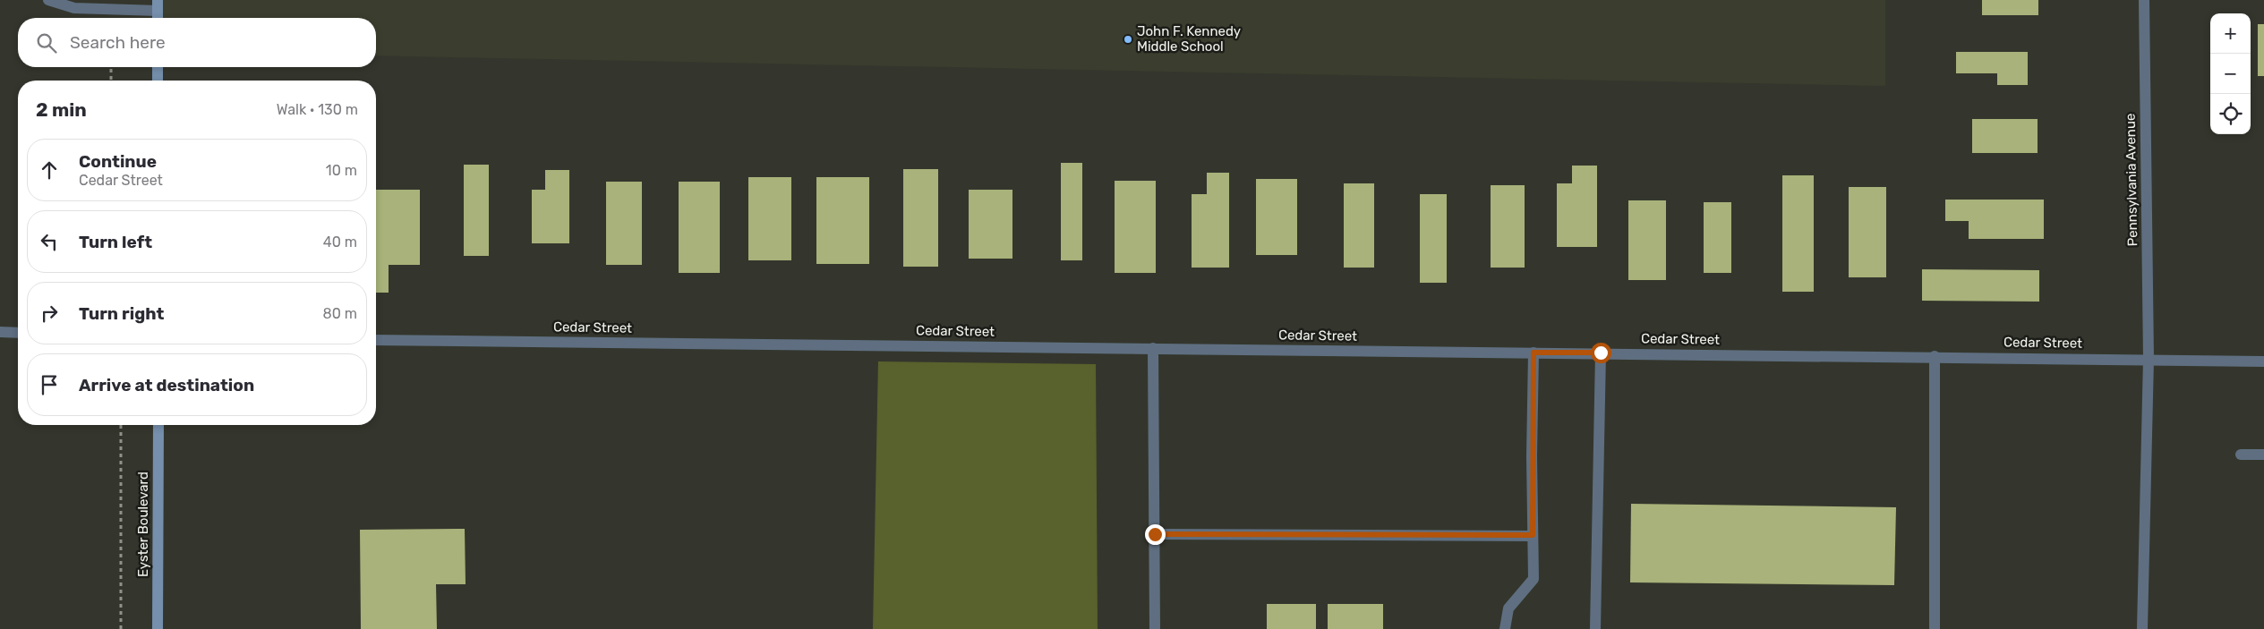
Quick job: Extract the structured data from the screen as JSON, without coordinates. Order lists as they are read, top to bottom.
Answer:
{
  "streets": {
    "street": ["Pennsylvania Avenue", "Cedar Street", "Eyster Boulevard"]
  },
  "crossings": [
    ["Pennsylvania Avenue", "Cedar Street"]
  ],
  "places": ["John F. Kennedy Middle School"],
  "page": {
    "map_buttons": ["+", "−"],
    "search": "Search here",
    "heading": ["2 min", "Walk · 130 m"],
    "list": [
      ["Continue", "Cedar Street", "10 m"],
      ["Turn left", "40 m"],
      ["Turn right", "80 m"],
      "Arrive at destination"
    ]
  }
}
